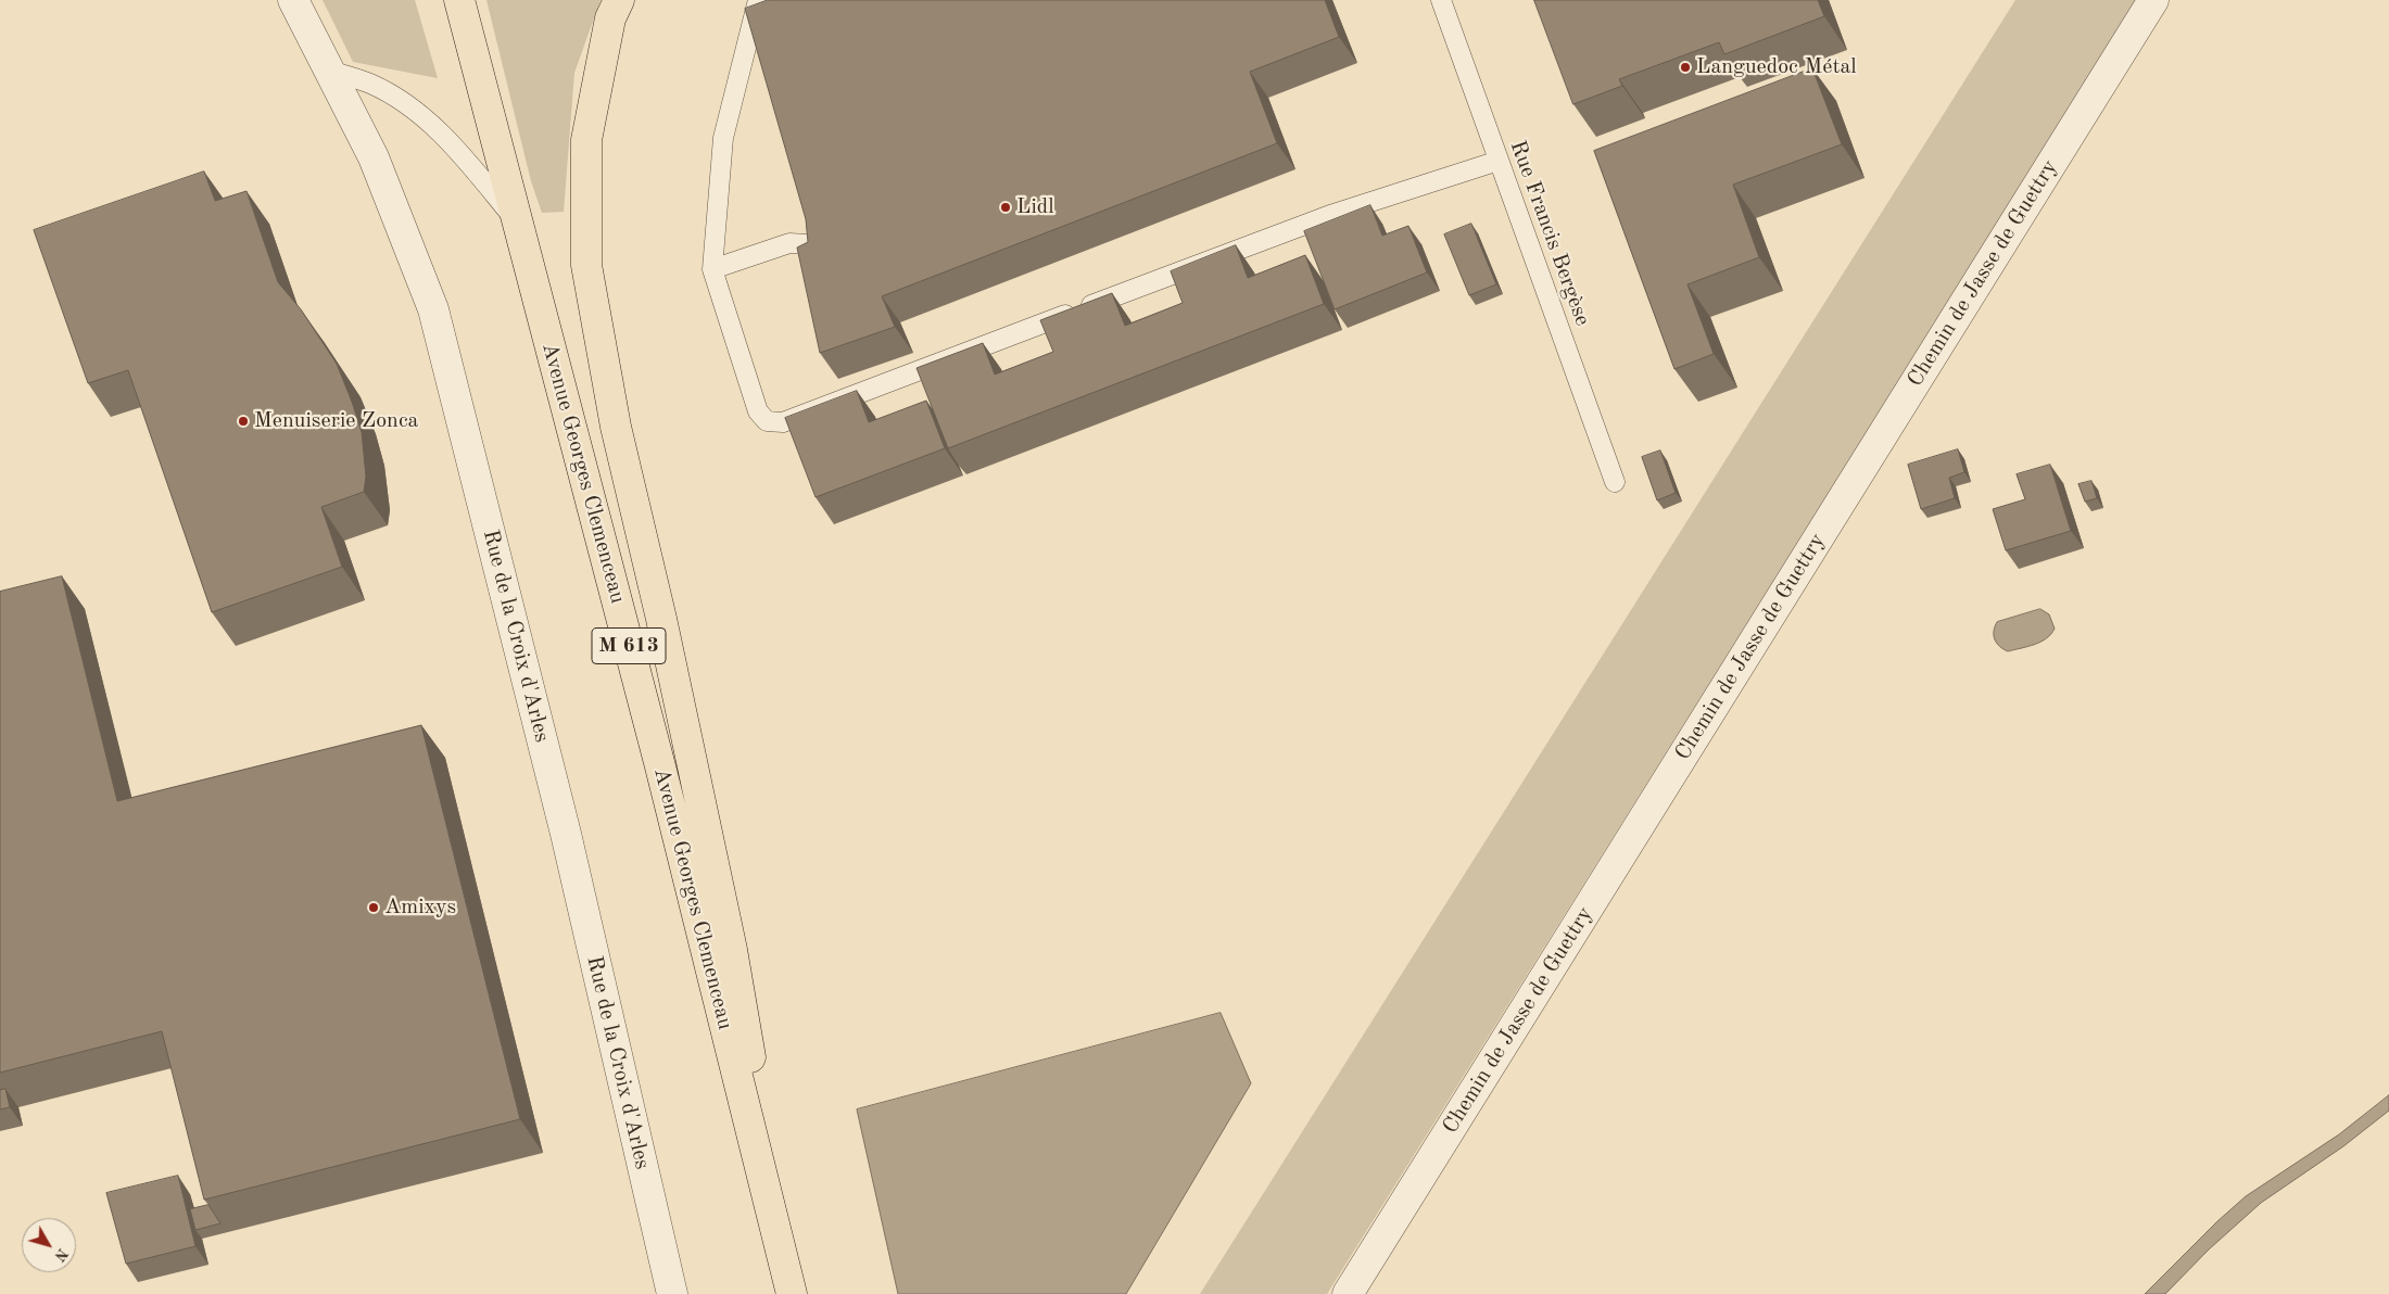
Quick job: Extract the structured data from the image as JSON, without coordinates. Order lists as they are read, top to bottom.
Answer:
{
  "streets": {
    "main road": ["Avenue Georges Clemenceau", "M 613"],
    "street": ["Chemin de Jasse de Guettry", "Rue de la Croix d'Arles"],
    "lane": ["Rue Francis Bergèse"]
  },
  "crossings": [
    ["Avenue Georges Clemenceau", "M 613"]
  ],
  "places": [
    "Languedoc Métal",
    "Lidl",
    "Menuiserie Zonca",
    "Amixys"
  ],
  "north": "bottom right"
}
